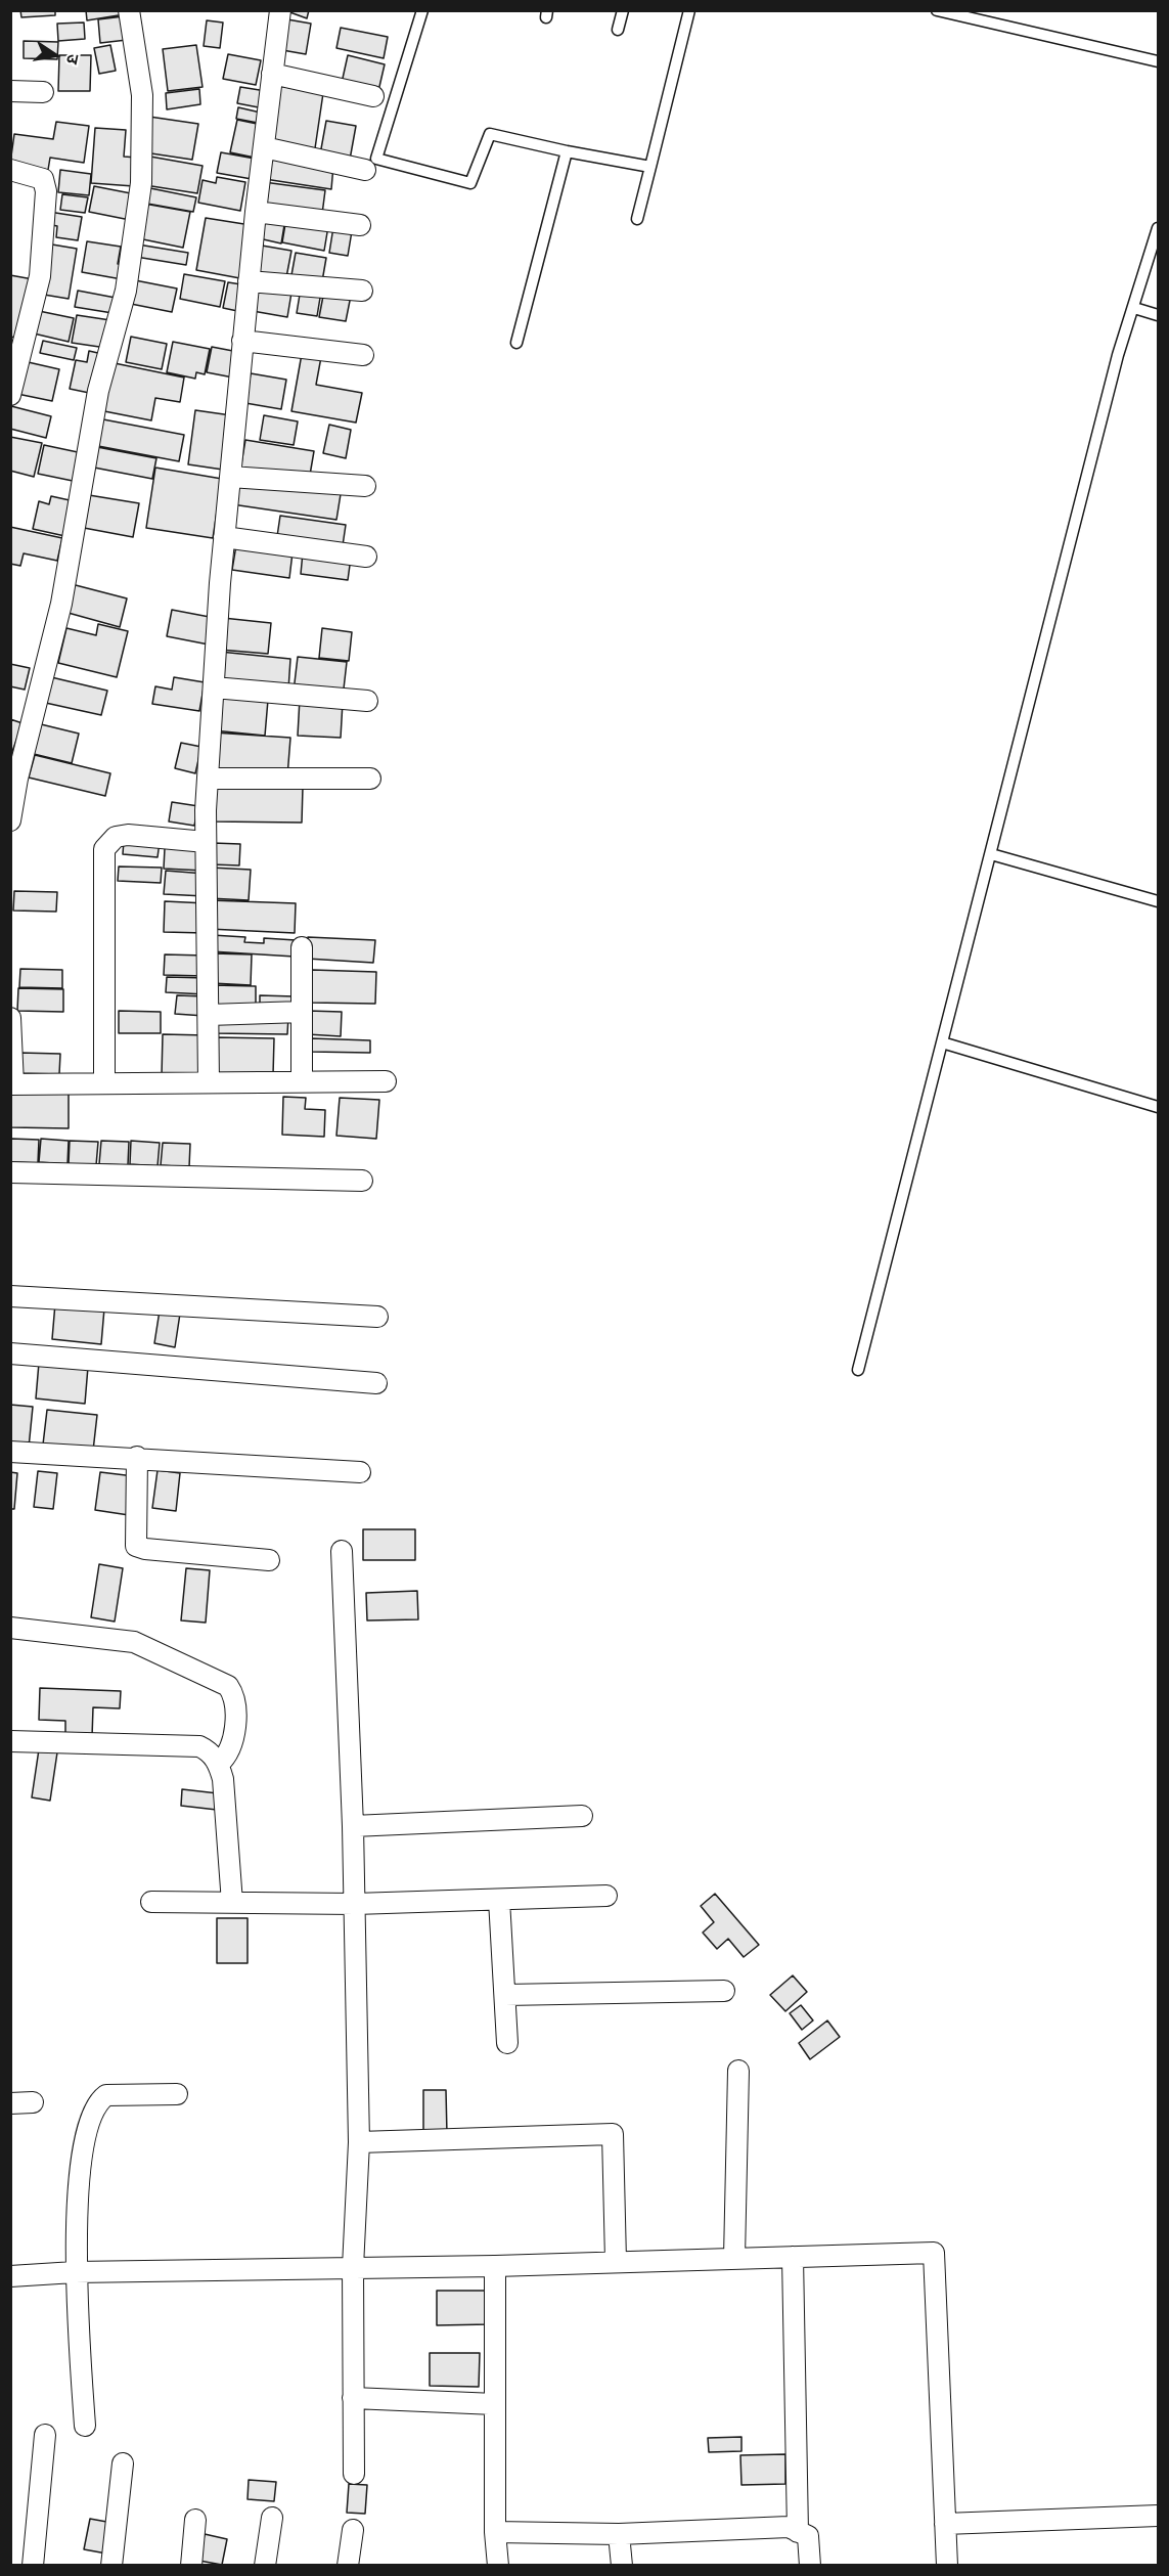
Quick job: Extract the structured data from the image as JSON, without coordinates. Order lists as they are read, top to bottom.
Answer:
{
  "north": "right"
}
